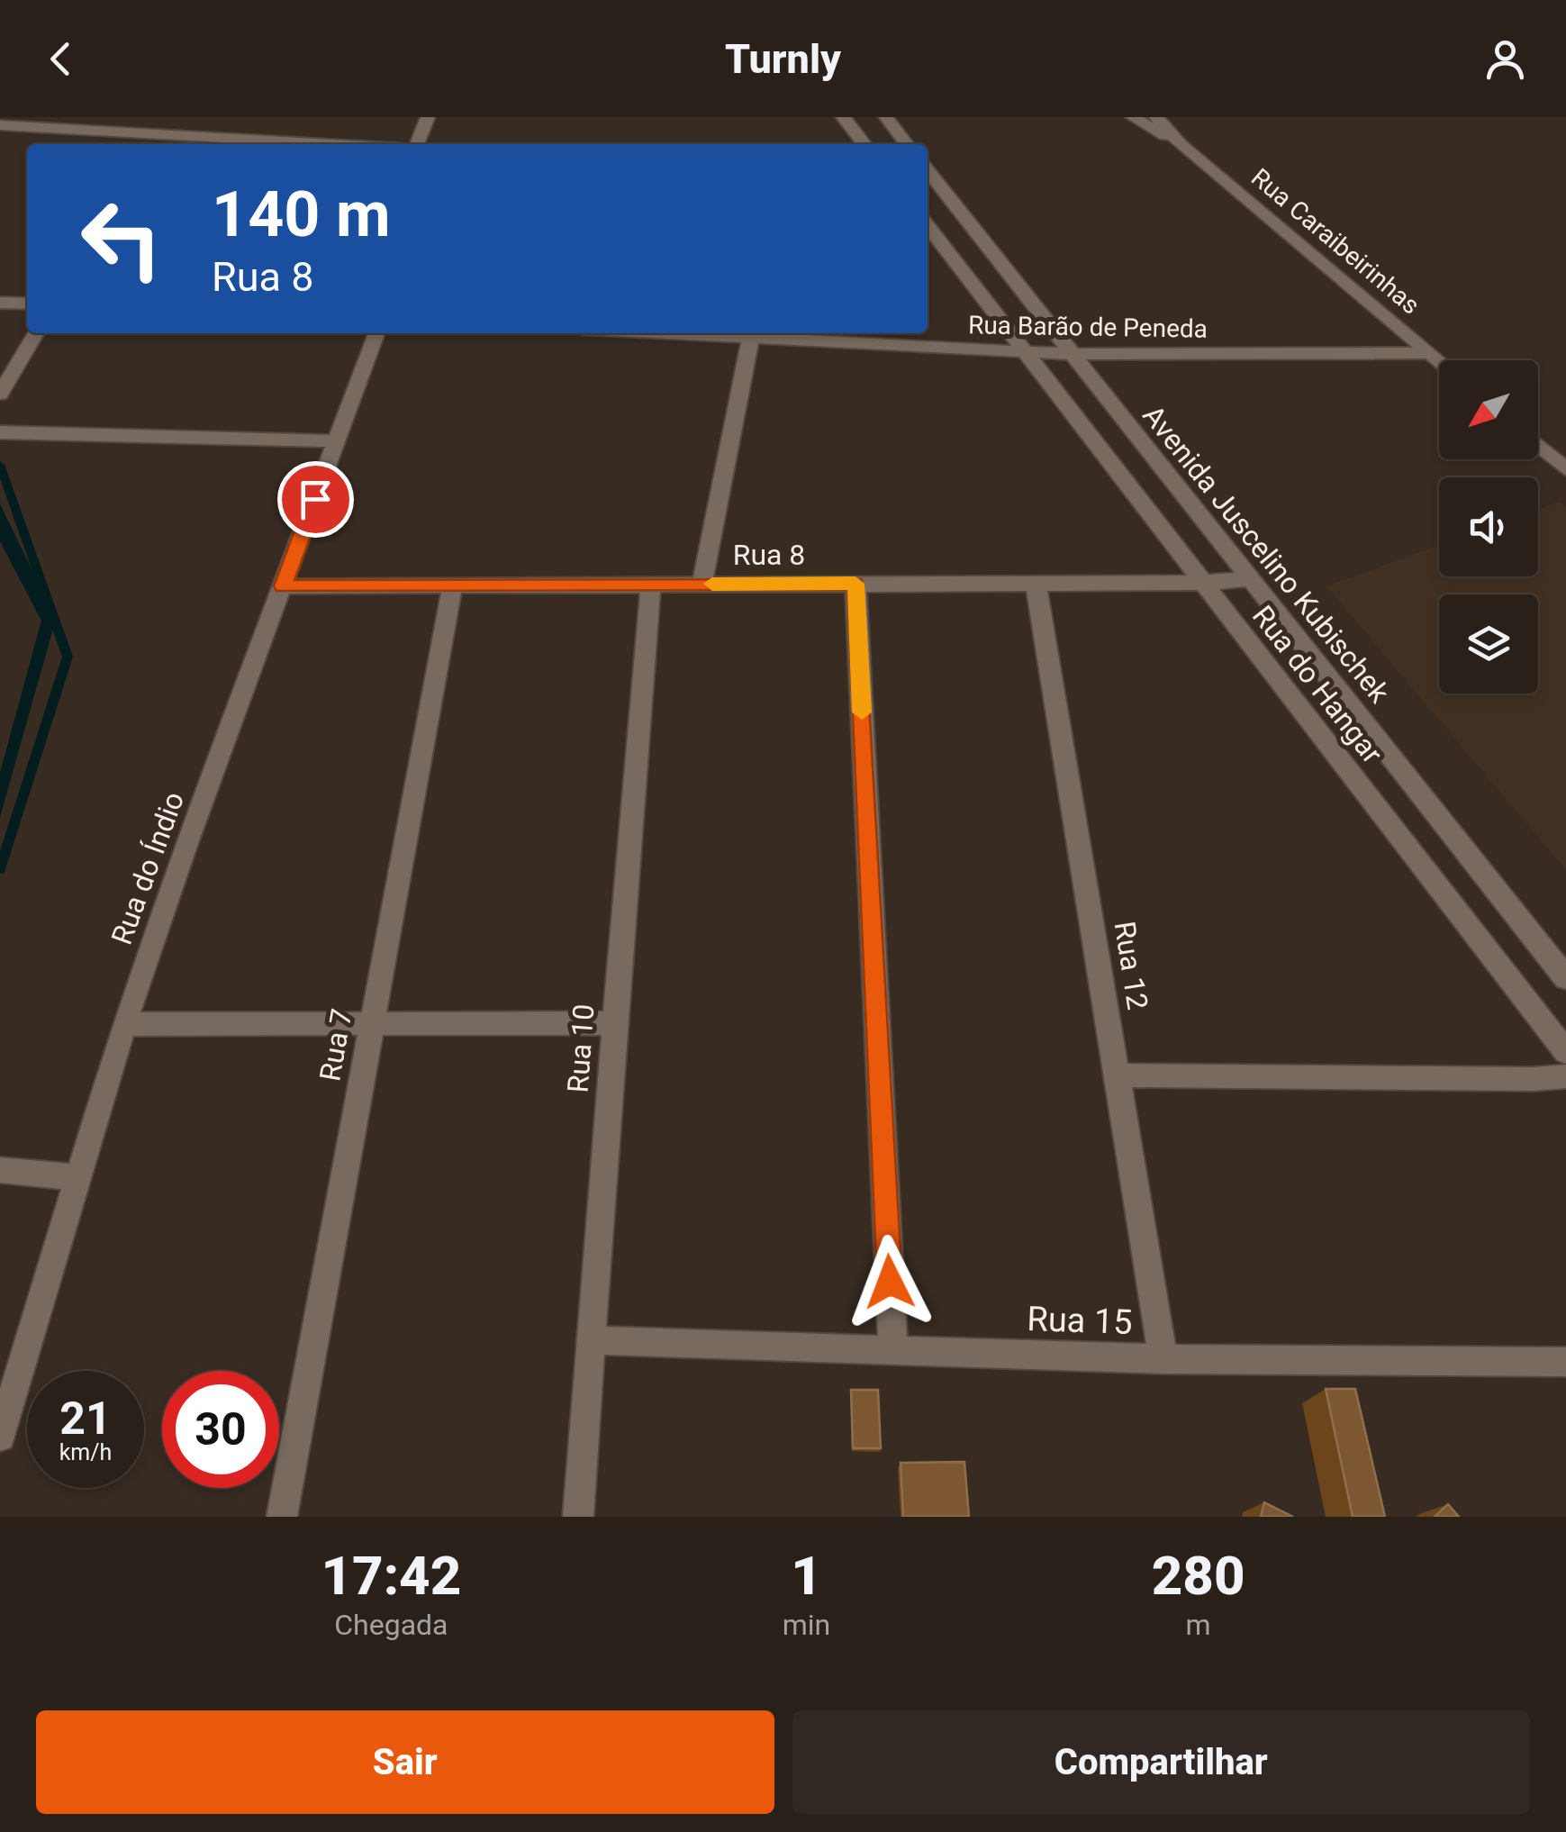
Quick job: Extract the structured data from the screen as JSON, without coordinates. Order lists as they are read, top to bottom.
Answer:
{
  "streets": {
    "street": [
      "Rua Caraibeirinhas",
      "Rua Barão de Peneda",
      "Avenida Juscelino Kubischek",
      "Rua 8",
      "Rua do Hangar",
      "Rua do Índio",
      "Rua 12",
      "Rua 7",
      "Rua 10",
      "Rua 15"
    ]
  },
  "crossings": [
    ["Rua Caraibeirinhas", "Rua Barão de Peneda"],
    ["Rua Barão de Peneda", "Avenida Juscelino Kubischek"],
    ["Rua Barão de Peneda", "Rua do Hangar"],
    ["Avenida Juscelino Kubischek", "Rua 8"],
    ["Rua 8", "Rua do Hangar"],
    ["Rua 8", "Rua do Índio"],
    ["Rua 8", "Rua 12"],
    ["Rua 8", "Rua 7"],
    ["Rua 8", "Rua 10"],
    ["Rua 12", "Rua 15"],
    ["Rua 10", "Rua 15"]
  ],
  "north": "bottom left",
  "page": {
    "header": "Turnly",
    "turn": ["140 m", "Rua 8"],
    "speed": "21 km/h",
    "limit": "30",
    "eta": [
      "17:42",
      "Chegada",
      "1",
      "min",
      "280",
      "m"
    ],
    "buttons": ["Sair", "Compartilhar"]
  }
}
